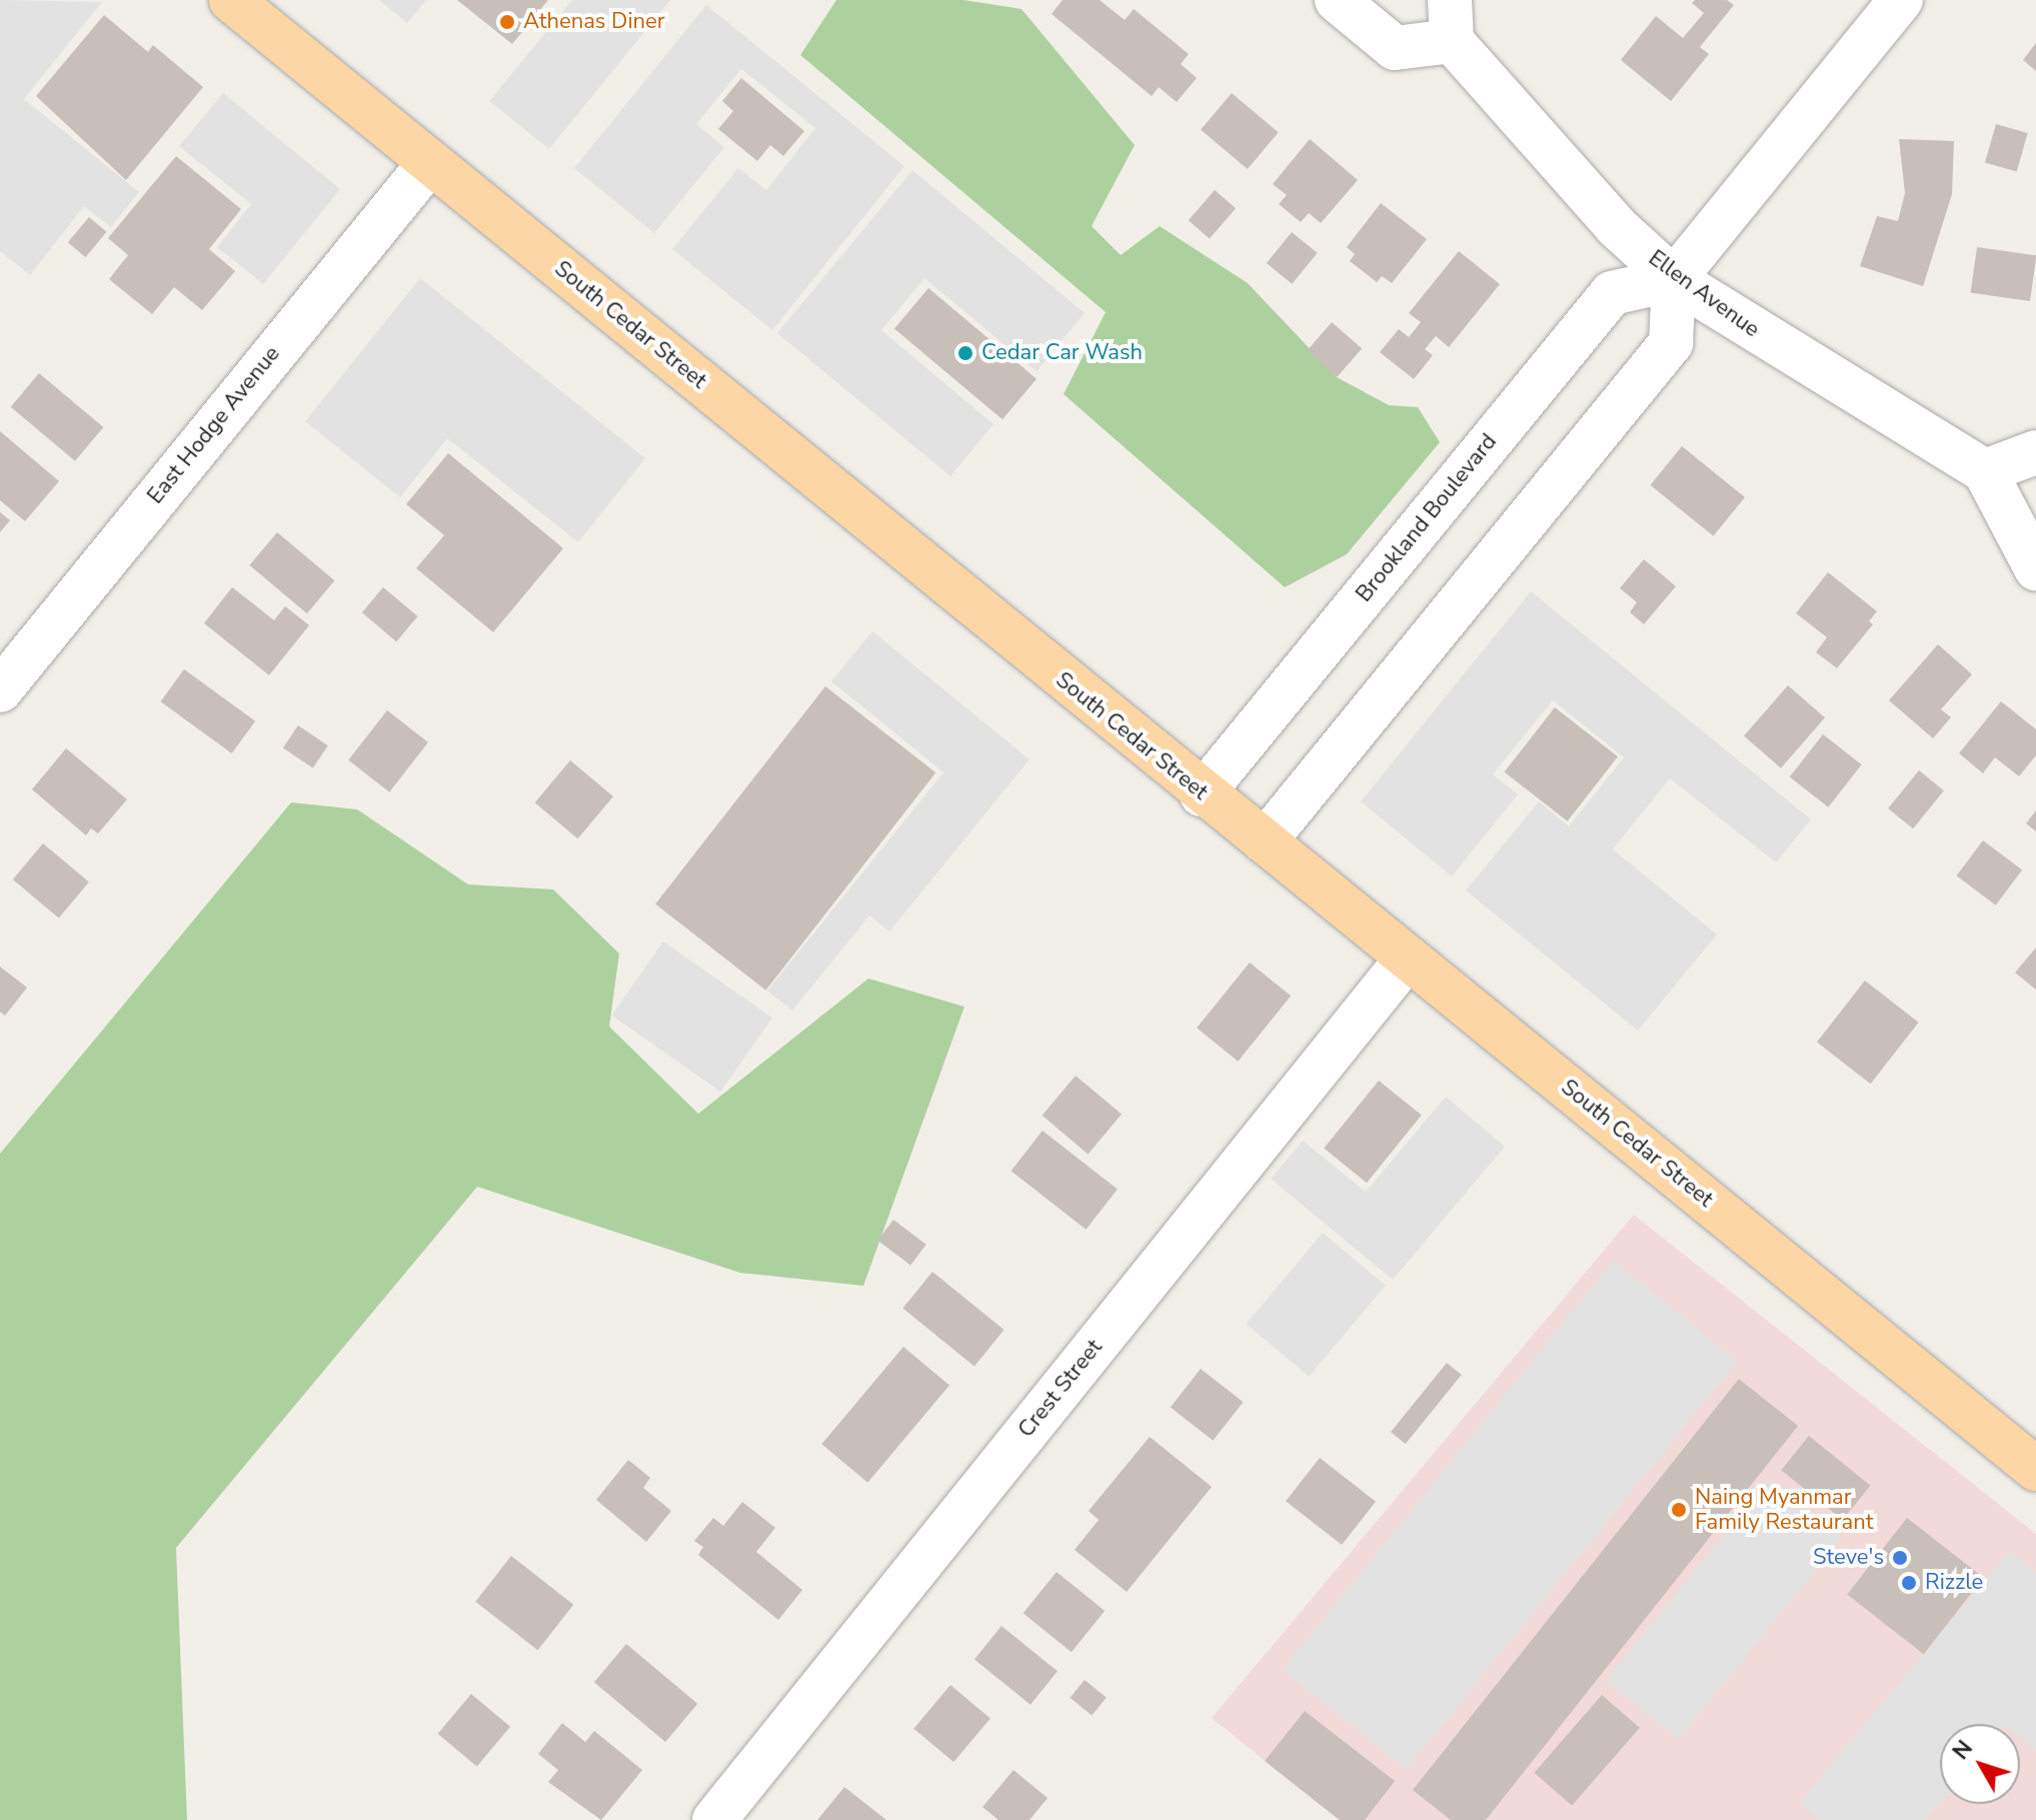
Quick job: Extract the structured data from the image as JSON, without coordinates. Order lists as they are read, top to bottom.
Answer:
{
  "streets": {
    "main road": ["South Cedar Street"],
    "street": [
      "Ellen Avenue",
      "East Hodge Avenue",
      "Brookland Boulevard",
      "Crest Street"
    ]
  },
  "crossings": [
    ["Ellen Avenue", "Brookland Boulevard"],
    ["South Cedar Street", "East Hodge Avenue"],
    ["South Cedar Street", "Brookland Boulevard"],
    ["South Cedar Street", "Crest Street"]
  ],
  "places": [
    "Athenas Diner",
    "Cedar Car Wash",
    "Naing Myanmar Family Restaurant",
    "Steve's",
    "Rizzle"
  ],
  "north": "top left"
}
